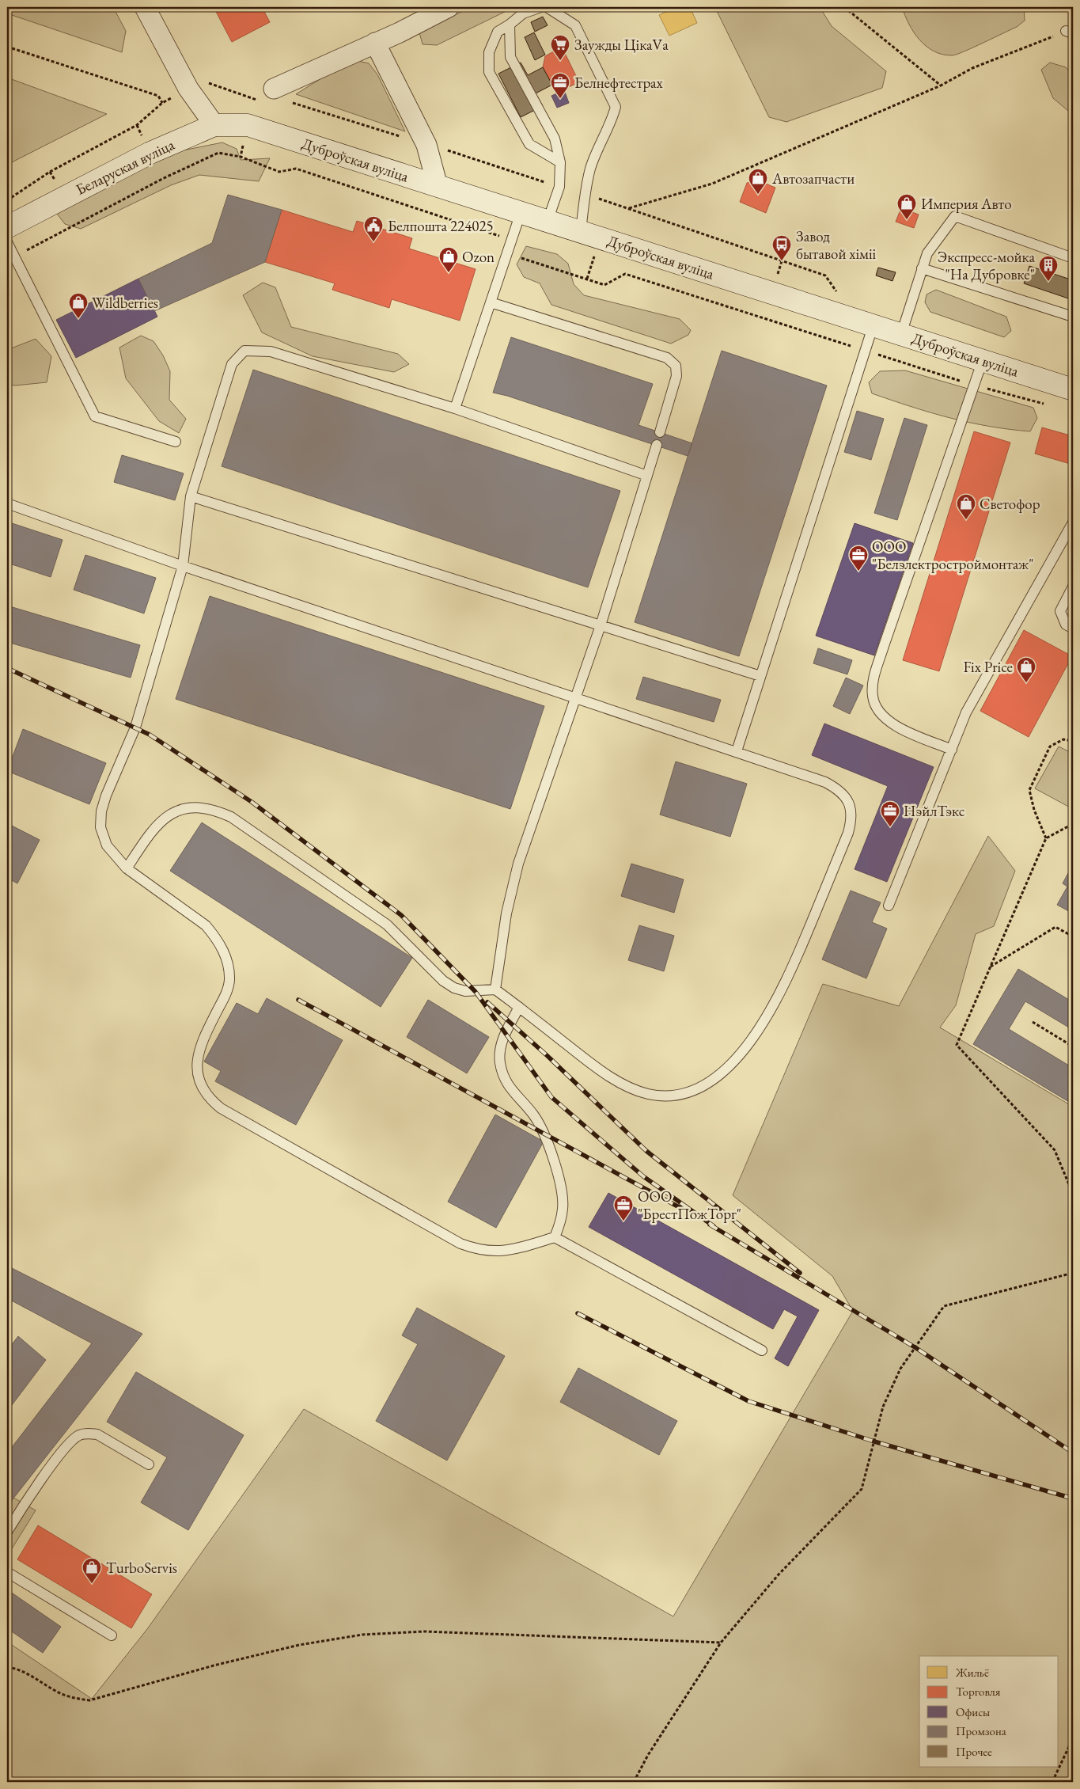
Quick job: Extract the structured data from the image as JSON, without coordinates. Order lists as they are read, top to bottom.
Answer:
{
  "streets": {
    "main road": ["Дуброўская вуліца", "Беларуская вуліца"]
  },
  "crossings": [
    ["Дуброўская вуліца", "Беларуская вуліца"]
  ],
  "places": {
    "supermarket": ["Заужды ЦікаVа"],
    "office": [
      "Белнефтестрах",
      "ООО \"Белэлектростроймонтаж\"",
      "НэйлТэкс",
      "ООО \"БрестПожТорг\""
    ],
    "shop": [
      "Автозапчасти",
      "Империя Авто",
      "Ozon",
      "Wildberries",
      "Светофор",
      "Fix Price",
      "TurboServis"
    ],
    "public building": ["Белпошта 224025"],
    "bus stop": ["Завод бытавой хіміі"],
    "building": ["Экспресс-мойка \"На Дубровке\""]
  },
  "legend": [
    "Жильё",
    "Торговля",
    "Офисы",
    "Промзона",
    "Прочее"
  ]
}
